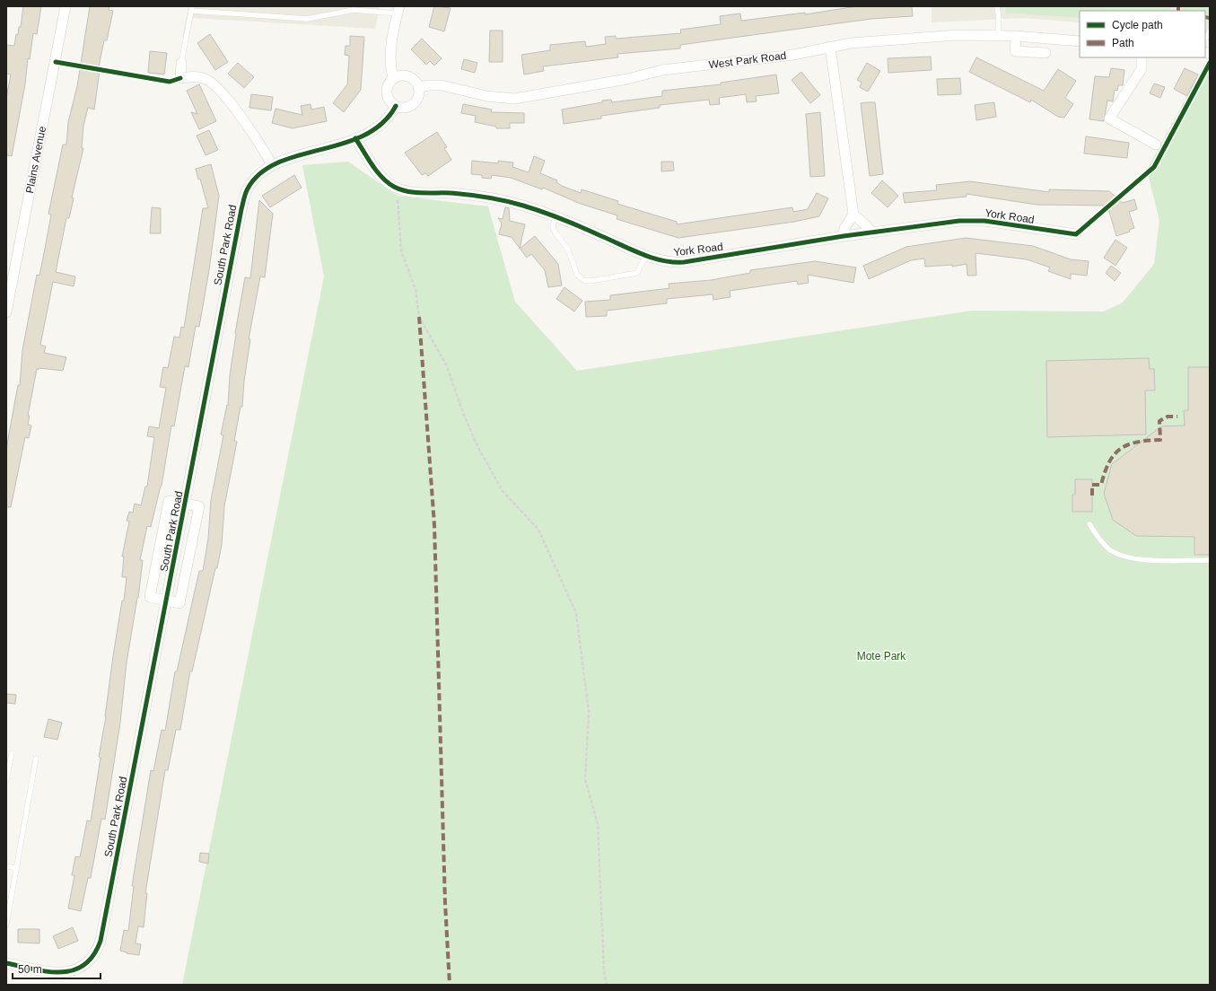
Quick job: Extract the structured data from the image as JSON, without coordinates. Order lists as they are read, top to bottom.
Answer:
{
  "streets": {
    "street": [
      "West Park Road",
      "Plains Avenue",
      "York Road",
      "South Park Road"
    ]
  },
  "crossings": [
    ["West Park Road", "South Park Road"],
    ["York Road", "South Park Road"]
  ],
  "parks": ["Mote Park"],
  "legend": ["Cycle path", "Path"],
  "scale_bar": "50 m"
}
